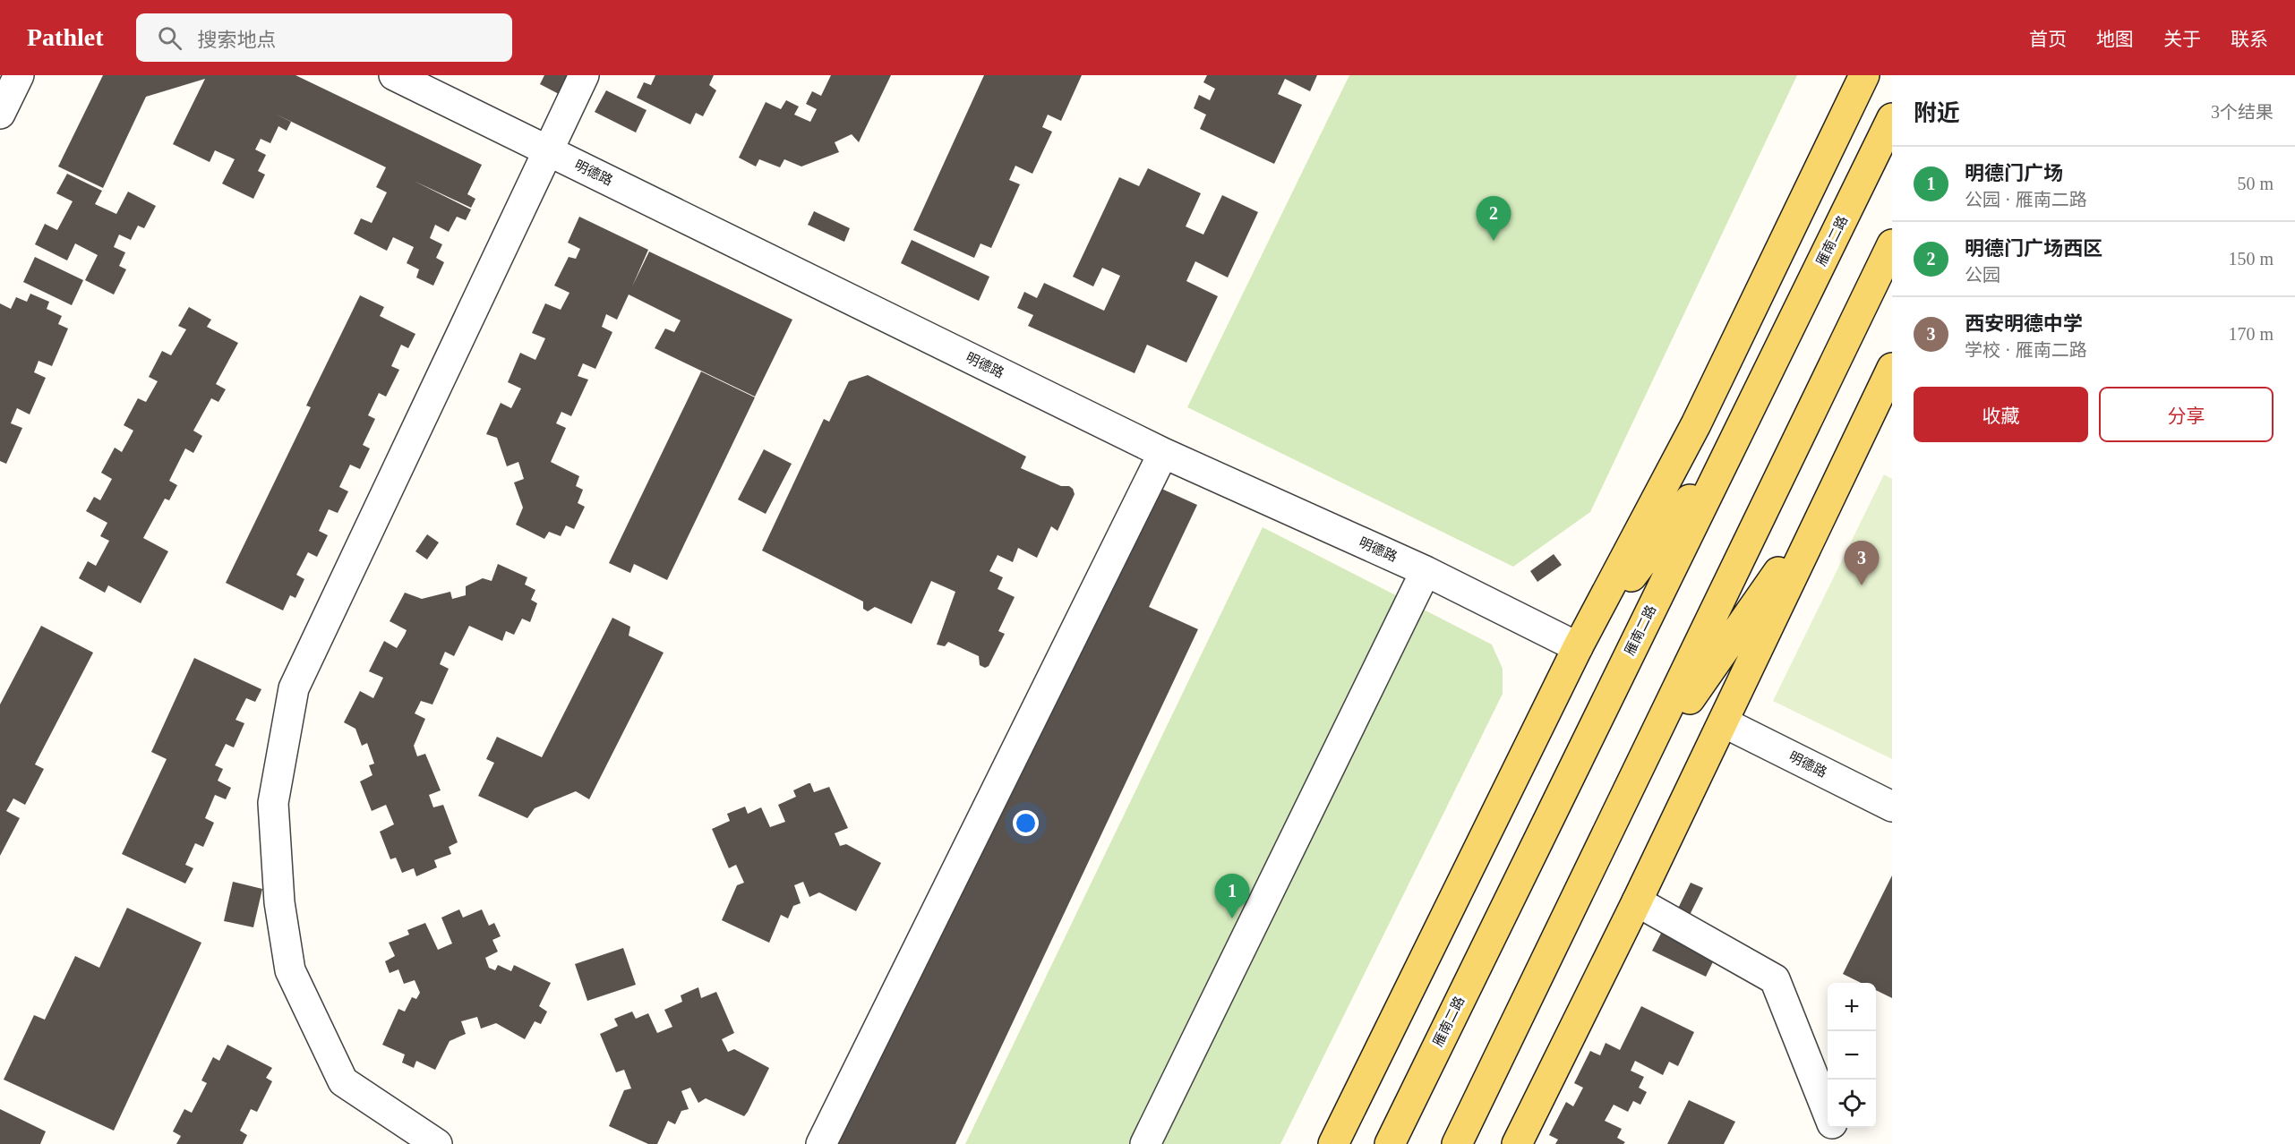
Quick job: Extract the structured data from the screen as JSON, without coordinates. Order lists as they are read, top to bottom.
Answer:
{
  "streets": {
    "main road": ["雁南二路"],
    "street": ["明德路"]
  },
  "page": {
    "header": "Pathlet",
    "search": "搜索地点",
    "nav": [
      "首页",
      "地图",
      "关于",
      "联系"
    ],
    "heading": ["附近", "3个结果"],
    "list": [
      {
        "mark": "1",
        "name": "明德门广场",
        "note": "公园 · 雁南二路",
        "value": "50 m"
      },
      {
        "mark": "2",
        "name": "明德门广场西区",
        "note": "公园",
        "value": "150 m"
      },
      {
        "mark": "3",
        "name": "西安明德中学",
        "note": "学校 · 雁南二路",
        "value": "170 m"
      }
    ],
    "pins": ["2", "3", "1"],
    "buttons": ["收藏", "分享"],
    "map_buttons": ["+", "−"]
  }
}
